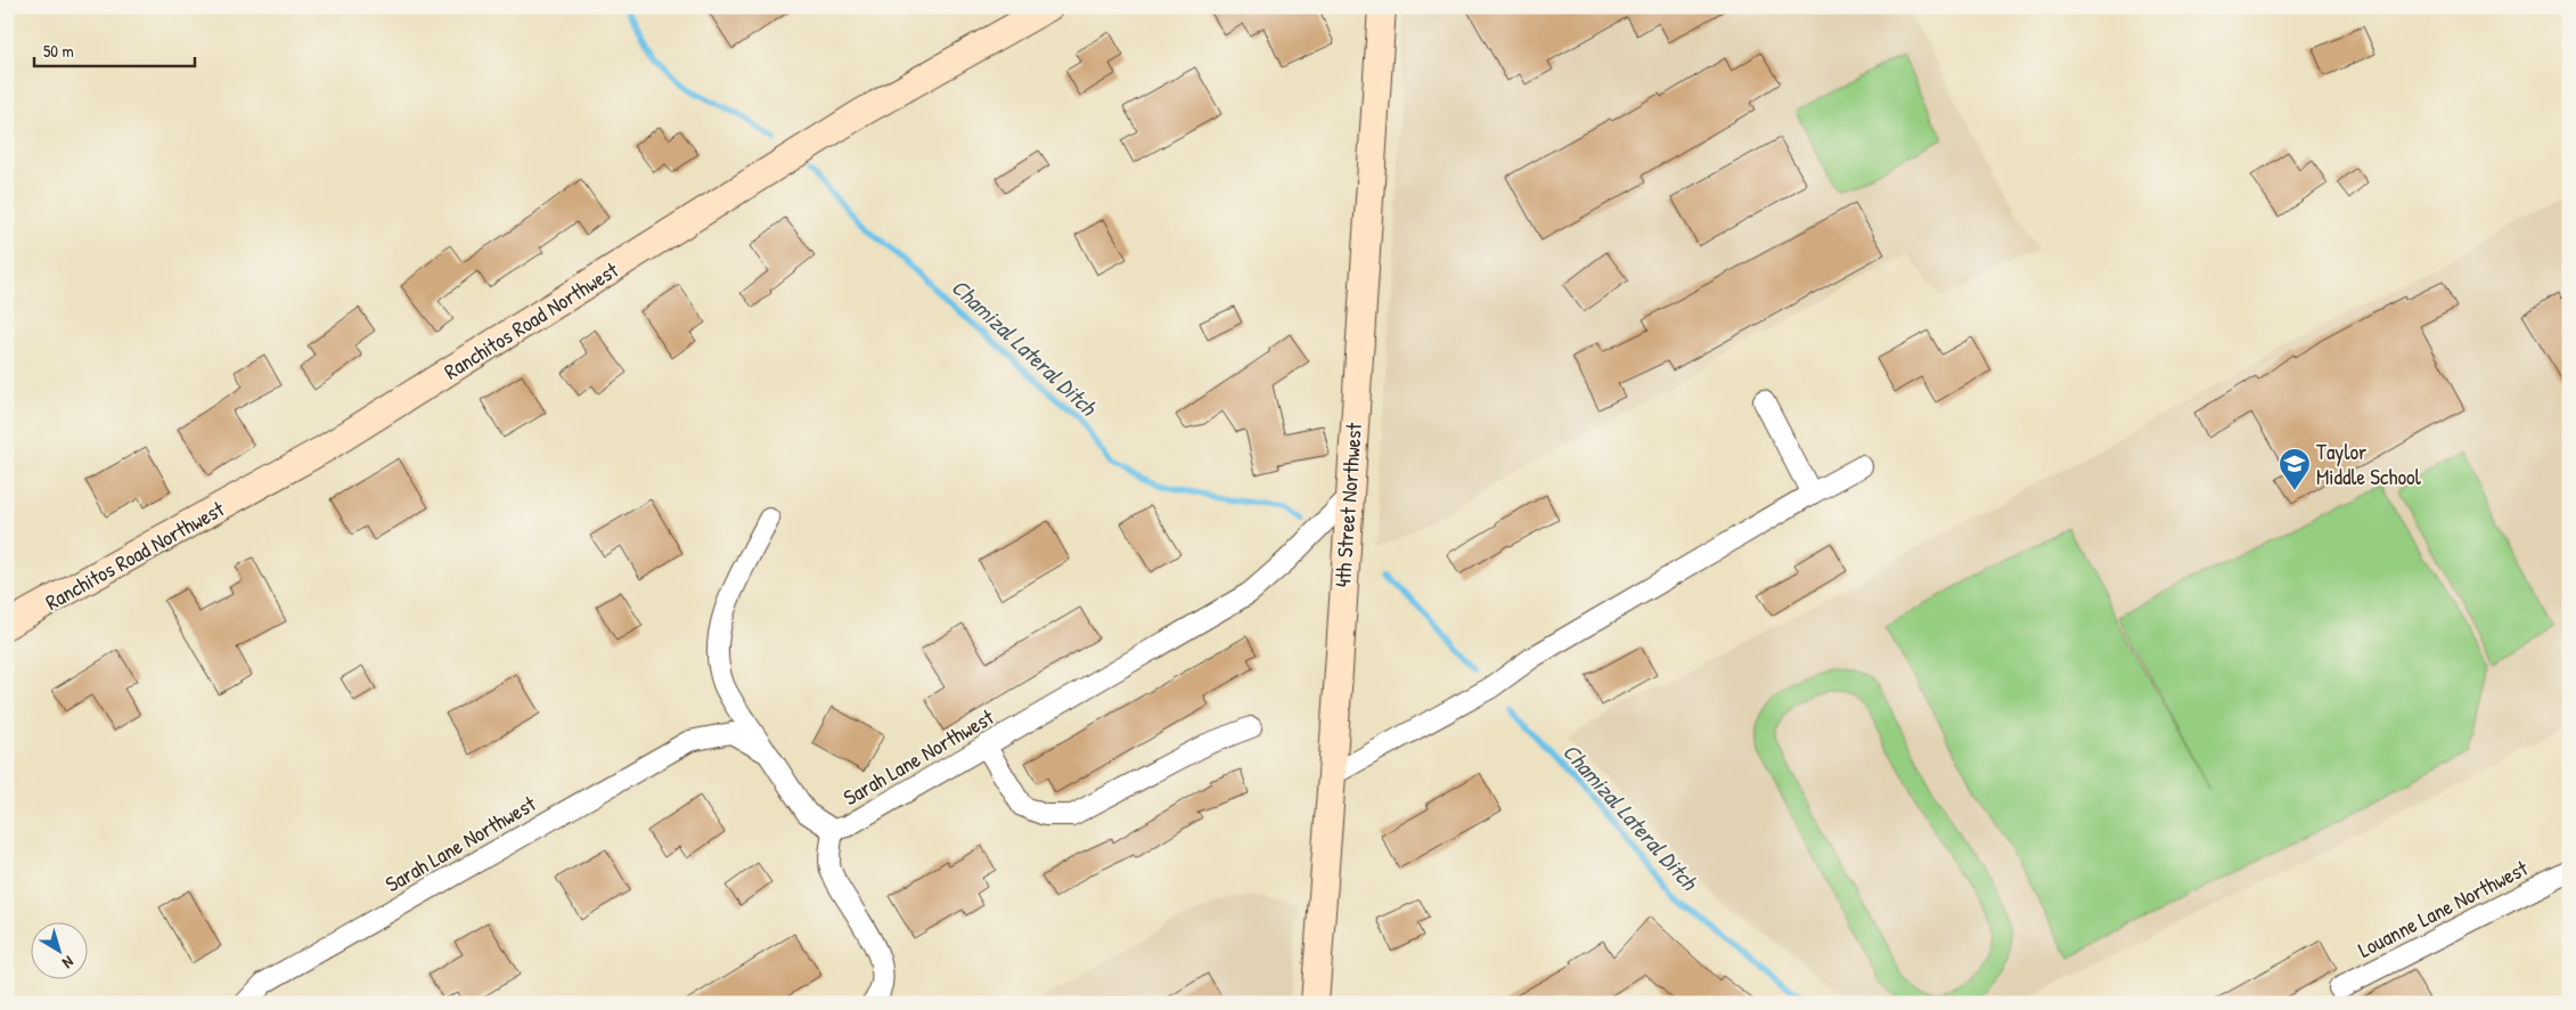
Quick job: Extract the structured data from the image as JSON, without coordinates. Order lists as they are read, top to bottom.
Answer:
{
  "streets": {
    "street": [
      "Ranchitos Road Northwest",
      "4th Street Northwest",
      "Sarah Lane Northwest",
      "Louanne Lane Northwest"
    ]
  },
  "crossings": [
    ["4th Street Northwest", "Sarah Lane Northwest"]
  ],
  "water": ["Chamizal Lateral Ditch"],
  "places": {
    "school or university": ["Taylor Middle School"]
  },
  "scale_bar": "50 m",
  "north": "bottom right"
}
